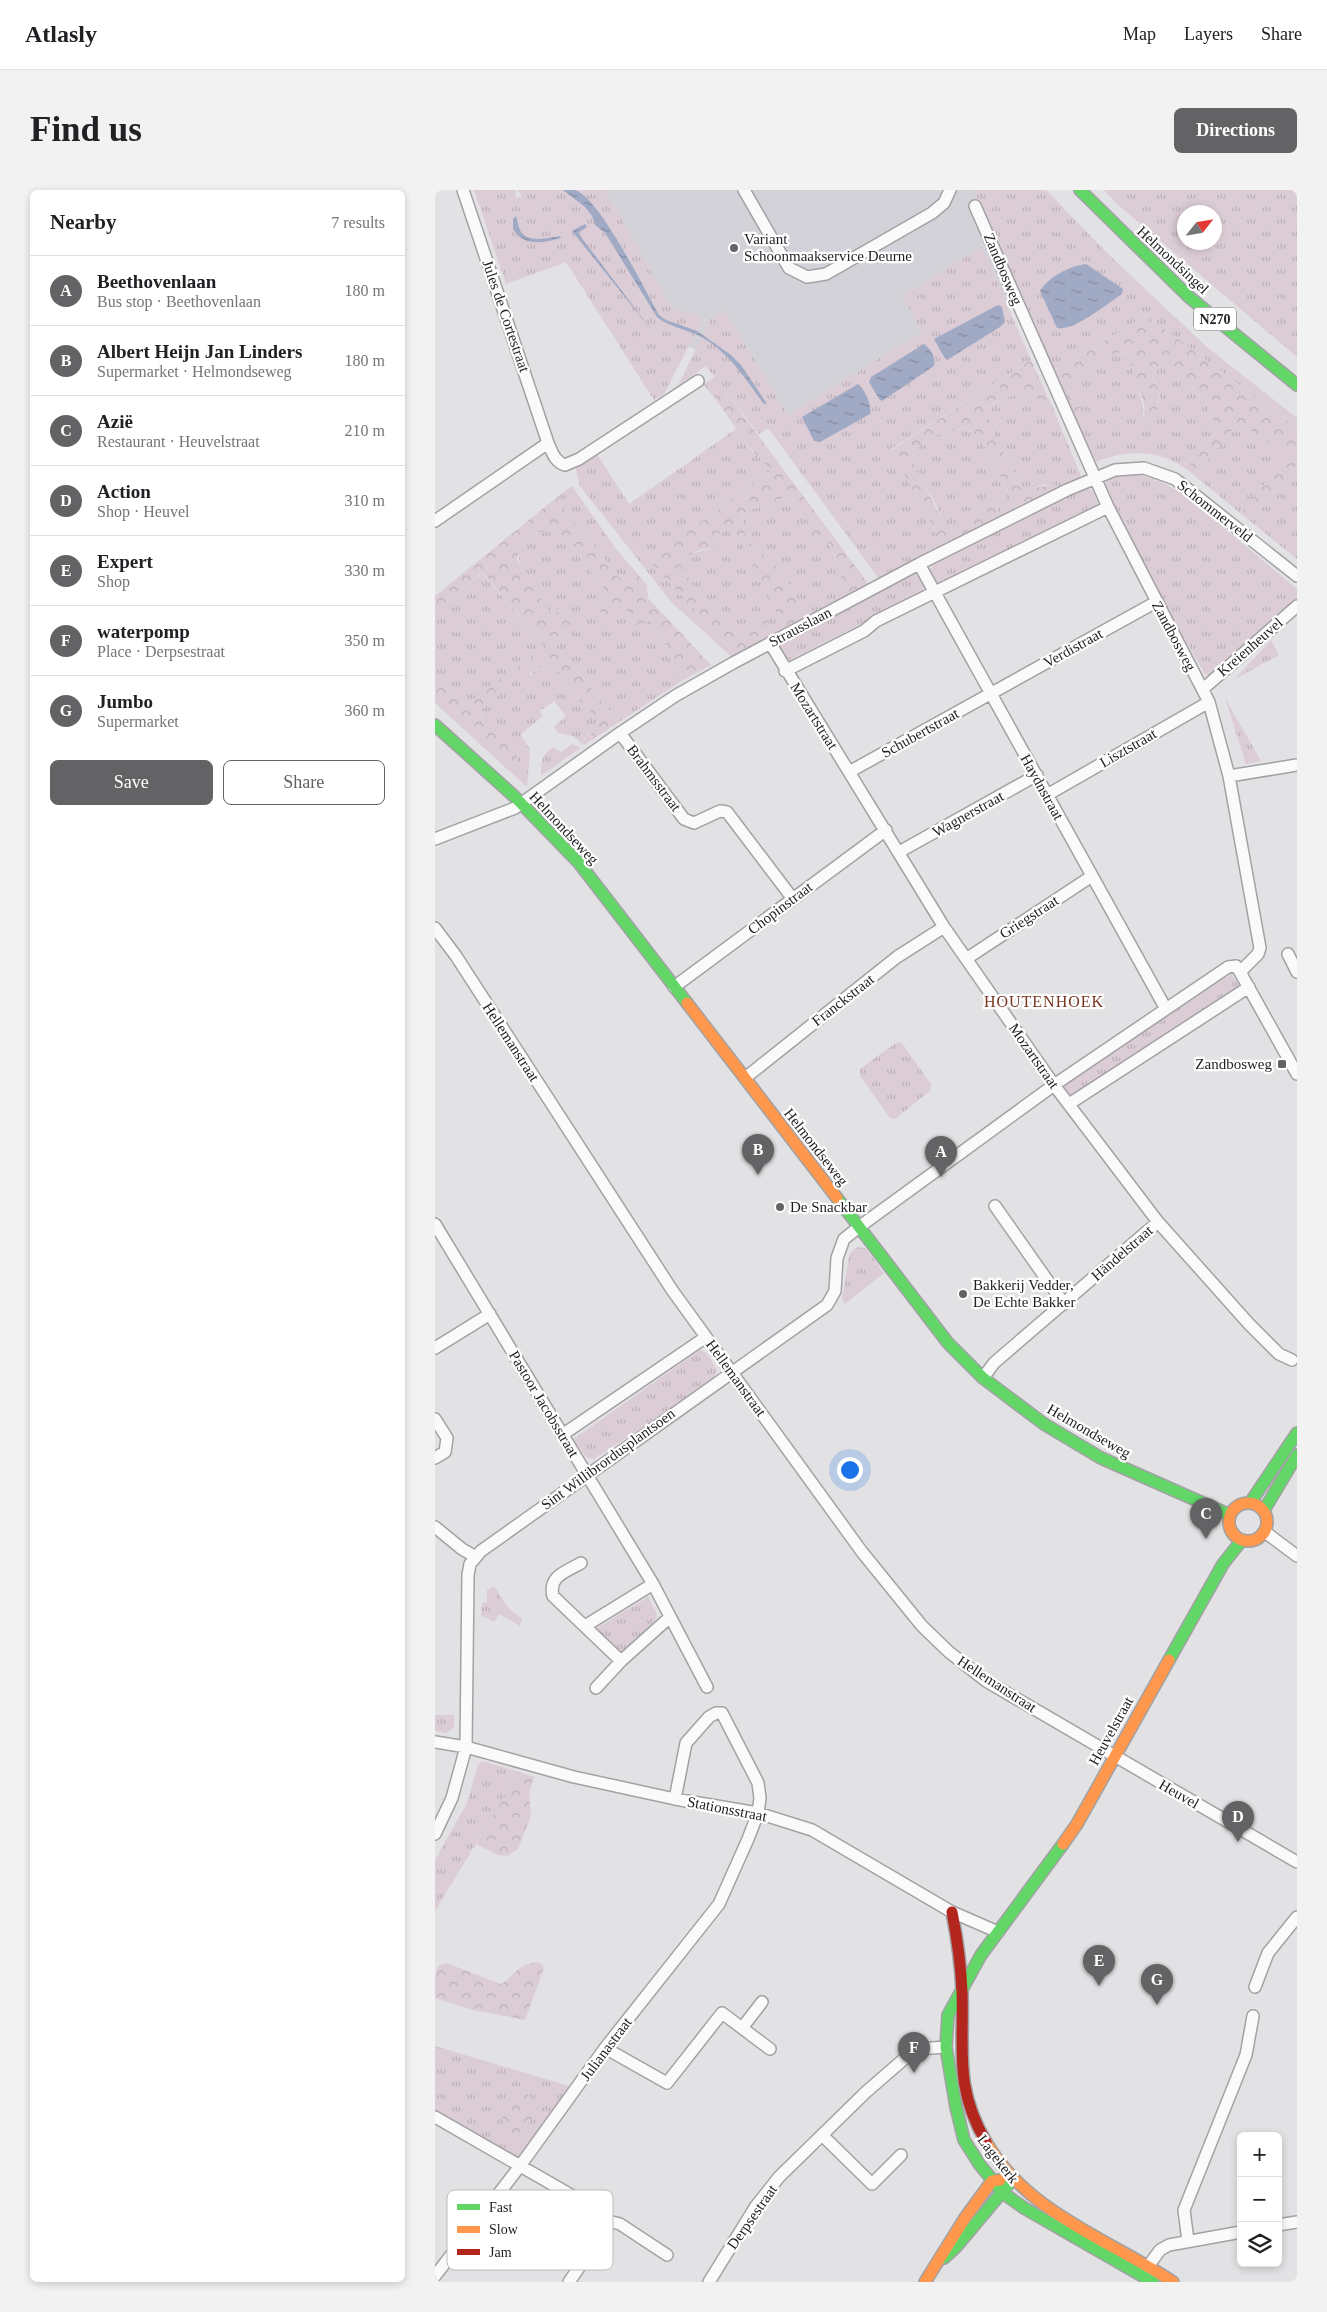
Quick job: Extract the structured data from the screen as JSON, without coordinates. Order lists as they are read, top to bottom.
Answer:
{
  "streets": {
    "street": [
      "Helmondsingel",
      "Zandbosweg",
      "Jules de Cortestraat",
      "N270",
      "Schommerveld",
      "Strausslaan",
      "Kreienheuvel",
      "Verdistraat",
      "Mozartstraat",
      "Schubertstraat",
      "Lisztstraat",
      "Brahmsstraat",
      "Haydnstraat",
      "Wagnerstraat",
      "Helmondseweg",
      "Chopinstraat",
      "Griegstraat",
      "Franckstraat",
      "Hellemanstraat",
      "Händelstraat",
      "Pastoor Jacobsstraat",
      "Sint Willibrordusplantsoen",
      "Heuvelstraat",
      "Heuvel",
      "Stationsstraat",
      "Julianastraat",
      "Lagekerk",
      "Derpsestraat"
    ]
  },
  "crossings": [
    ["Zandbosweg", "Schommerveld"],
    ["Zandbosweg", "Strausslaan"],
    ["Zandbosweg", "Kreienheuvel"],
    ["Zandbosweg", "Verdistraat"],
    ["Zandbosweg", "Lisztstraat"],
    ["Zandbosweg", "Sint Willibrordusplantsoen"],
    ["Schommerveld", "Strausslaan"],
    ["Strausslaan", "Mozartstraat"],
    ["Strausslaan", "Brahmsstraat"],
    ["Strausslaan", "Haydnstraat"],
    ["Strausslaan", "Helmondseweg"],
    ["Verdistraat", "Schubertstraat"],
    ["Verdistraat", "Haydnstraat"],
    ["Mozartstraat", "Schubertstraat"],
    ["Mozartstraat", "Wagnerstraat"],
    ["Mozartstraat", "Chopinstraat"],
    ["Mozartstraat", "Griegstraat"],
    ["Mozartstraat", "Franckstraat"],
    ["Mozartstraat", "Händelstraat"],
    ["Mozartstraat", "Sint Willibrordusplantsoen"],
    ["Schubertstraat", "Haydnstraat"],
    ["Lisztstraat", "Haydnstraat"],
    ["Brahmsstraat", "Chopinstraat"],
    ["Haydnstraat", "Wagnerstraat"],
    ["Haydnstraat", "Griegstraat"],
    ["Haydnstraat", "Sint Willibrordusplantsoen"],
    ["Helmondseweg", "Chopinstraat"],
    ["Helmondseweg", "Franckstraat"],
    ["Helmondseweg", "Händelstraat"],
    ["Helmondseweg", "Sint Willibrordusplantsoen"],
    ["Helmondseweg", "Heuvelstraat"],
    ["Hellemanstraat", "Sint Willibrordusplantsoen"],
    ["Hellemanstraat", "Heuvelstraat"],
    ["Hellemanstraat", "Heuvel"],
    ["Pastoor Jacobsstraat", "Sint Willibrordusplantsoen"],
    ["Heuvelstraat", "Heuvel"],
    ["Heuvelstraat", "Stationsstraat"],
    ["Heuvelstraat", "Lagekerk"],
    ["Stationsstraat", "Julianastraat"],
    ["Stationsstraat", "Lagekerk"],
    ["Lagekerk", "Derpsestraat"]
  ],
  "districts": ["HOUTENHOEK"],
  "places": {
    "other": ["Variant Schoonmaakservice Deurne", "De Snackbar", "Bakkerij Vedder, De Echte Bakker"],
    "transit": ["Zandbosweg"]
  },
  "legend": ["Fast", "Slow", "Jam"],
  "north": "top right",
  "page": {
    "header": "Atlasly",
    "nav": ["Map", "Layers", "Share"],
    "buttons": [
      "Directions",
      ["Save", "Share"]
    ],
    "title": "Find us",
    "heading": ["Nearby", "7 results"],
    "list": [
      {
        "mark": "A",
        "name": "Beethovenlaan",
        "note": "Bus stop · Beethovenlaan",
        "value": "180 m"
      },
      {
        "mark": "B",
        "name": "Albert Heijn Jan Linders",
        "note": "Supermarket · Helmondseweg",
        "value": "180 m"
      },
      {
        "mark": "C",
        "name": "Azië",
        "note": "Restaurant · Heuvelstraat",
        "value": "210 m"
      },
      {
        "mark": "D",
        "name": "Action",
        "note": "Shop · Heuvel",
        "value": "310 m"
      },
      {
        "mark": "E",
        "name": "Expert",
        "note": "Shop",
        "value": "330 m"
      },
      {
        "mark": "F",
        "name": "waterpomp",
        "note": "Place · Derpsestraat",
        "value": "350 m"
      },
      {
        "mark": "G",
        "name": "Jumbo",
        "note": "Supermarket",
        "value": "360 m"
      }
    ],
    "pins": [
      "B",
      "A",
      "C",
      "D",
      "E",
      "G",
      "F"
    ],
    "map_buttons": ["+", "−"]
  }
}
